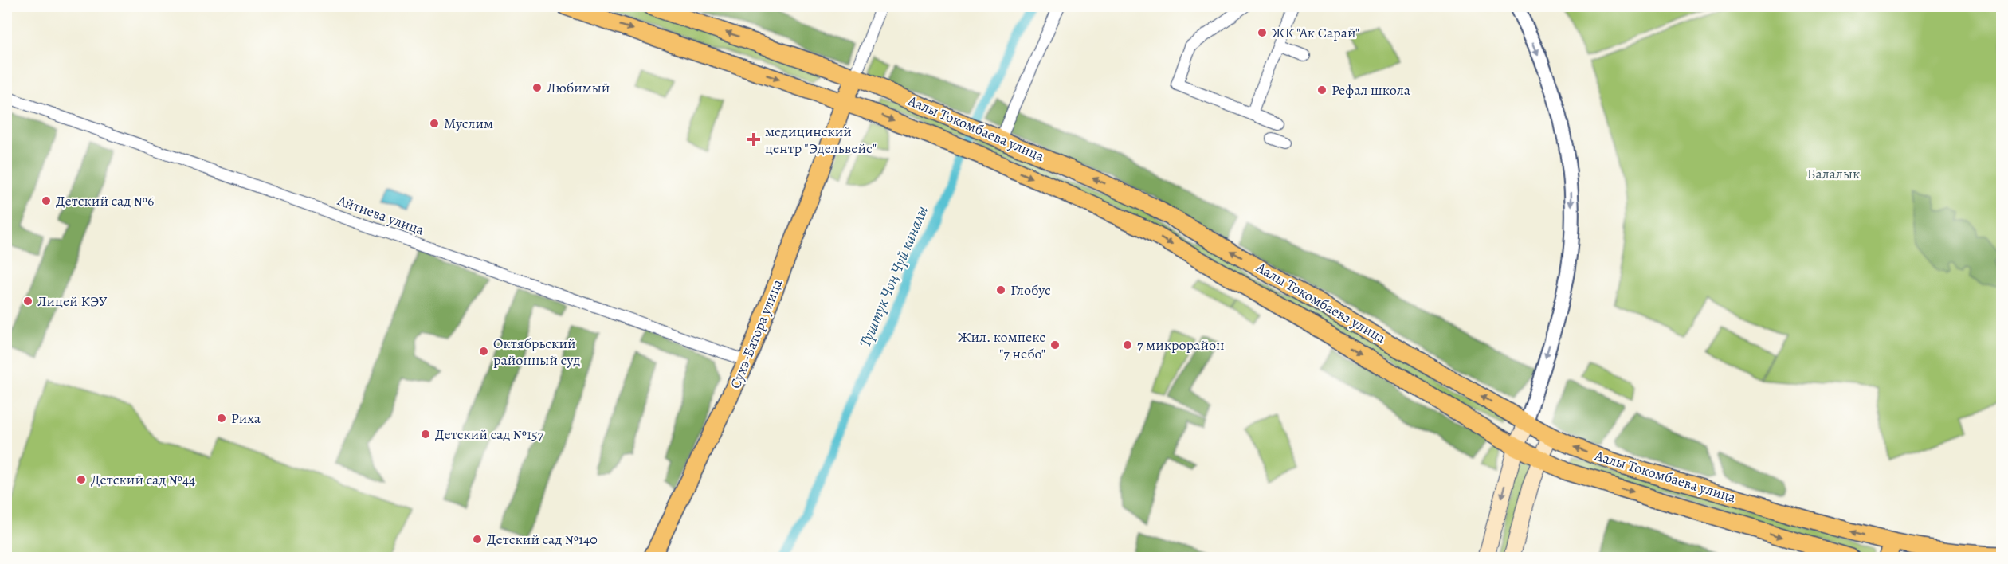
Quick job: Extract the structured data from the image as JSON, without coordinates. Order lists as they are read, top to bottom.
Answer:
{
  "streets": {
    "main road": ["Аалы Токомбаева улица", "Сухэ-Батора улица"],
    "street": ["Айтиева улица"]
  },
  "crossings": [
    ["Аалы Токомбаева улица", "Сухэ-Батора улица"],
    ["Айтиева улица", "Сухэ-Батора улица"]
  ],
  "water": ["Түштүк Чоң Чүй каналы"],
  "parks": ["Балалык"],
  "places": {
    "other": [
      "ЖК \"Ак Сарай\"",
      "Любимый",
      "Рефал школа",
      "Муслим",
      "Детский сад №6",
      "Глобус",
      "Лицей КЭУ",
      "Жил. компекс \"7 небо\"",
      "7 микрорайон",
      "Октябрьский районный суд",
      "Риха",
      "Детский сад №157",
      "Детский сад №44",
      "Детский сад №140"
    ],
    "health": ["медицинский центр \"Эдельвейс\""]
  }
}
